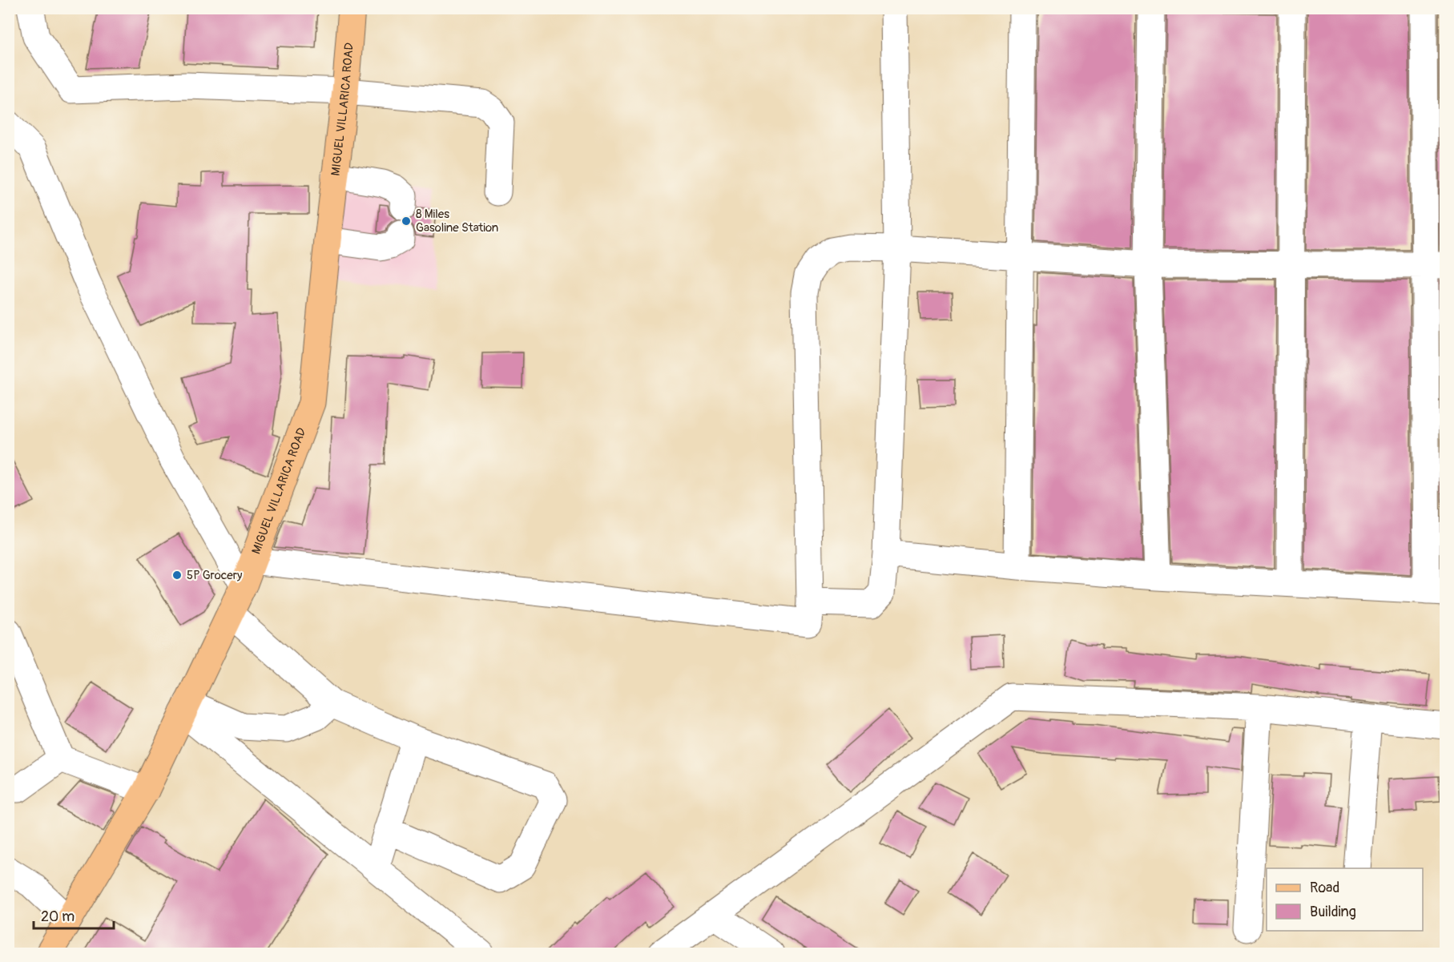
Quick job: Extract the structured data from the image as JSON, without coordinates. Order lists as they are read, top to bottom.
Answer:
{
  "streets": {
    "main road": ["MIGUEL VILLARICA ROAD"]
  },
  "places": ["8 Miles Gasoline Station", "5P Grocery"],
  "legend": ["Road", "Building"],
  "scale_bar": "20 m"
}
